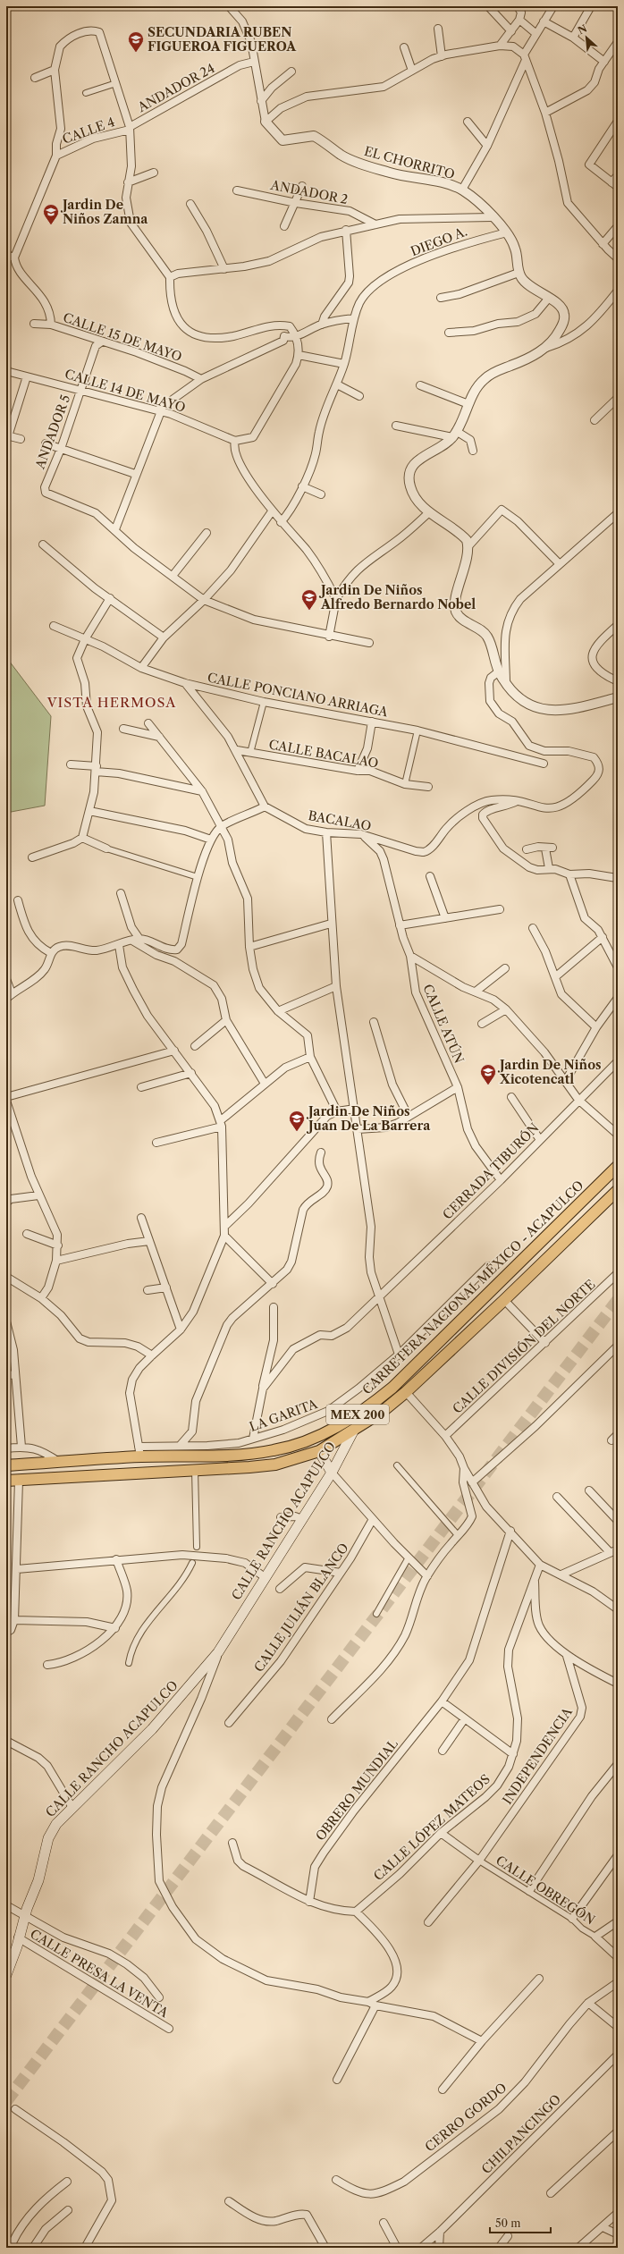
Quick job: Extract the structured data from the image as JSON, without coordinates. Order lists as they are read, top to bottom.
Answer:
{
  "streets": {
    "main road": ["CARRETERA NACIONAL MÉXICO - ACAPULCO", "MEX 200", "CALLE RANCHO ACAPULCO"],
    "street": [
      "ANDADOR 24",
      "CALLE 4",
      "EL CHORRITO",
      "ANDADOR 2",
      "DIEGO A.",
      "CALLE 15 DE MAYO",
      "CALLE 14 DE MAYO",
      "ANDADOR 5",
      "CALLE PONCIANO ARRIAGA",
      "CALLE BACALAO",
      "BACALAO",
      "CALLE ATÚN",
      "CERRADA TIBURÓN",
      "CALLE DIVISIÓN DEL NORTE",
      "LA GARITA",
      "CALLE JULIÁN BLANCO",
      "INDEPENDENCIA",
      "OBRERO MUNDIAL",
      "CALLE LÓPEZ MATEOS",
      "CALLE OBREGÓN",
      "CALLE PRESA LA VENTA",
      "CERRO GORDO",
      "CHILPANCINGO"
    ]
  },
  "crossings": [
    ["ANDADOR 24", "CALLE 4"],
    ["EL CHORRITO", "DIEGO A."],
    ["CALLE 15 DE MAYO", "ANDADOR 5"],
    ["CALLE 14 DE MAYO", "ANDADOR 5"],
    ["BACALAO", "CALLE ATÚN"],
    ["CALLE ATÚN", "CERRADA TIBURÓN"],
    ["CARRETERA NACIONAL MÉXICO - ACAPULCO", "LA GARITA"],
    ["CARRETERA NACIONAL MÉXICO - ACAPULCO", "CALLE RANCHO ACAPULCO"],
    ["CALLE RANCHO ACAPULCO", "CALLE PRESA LA VENTA"],
    ["INDEPENDENCIA", "CALLE OBREGÓN"],
    ["CALLE LÓPEZ MATEOS", "CALLE OBREGÓN"]
  ],
  "districts": ["VISTA HERMOSA"],
  "places": {
    "school or university": [
      "SECUNDARIA RUBEN FIGUEROA FIGUEROA",
      "Jardin De Niños Zamna",
      "Jardin De Niños Alfredo Bernardo Nobel",
      "Jardin De Niños Xicotencatl",
      "Jardin De Niños Juan De La Barrera"
    ]
  },
  "scale_bar": "50 m",
  "north": "top left"
}
